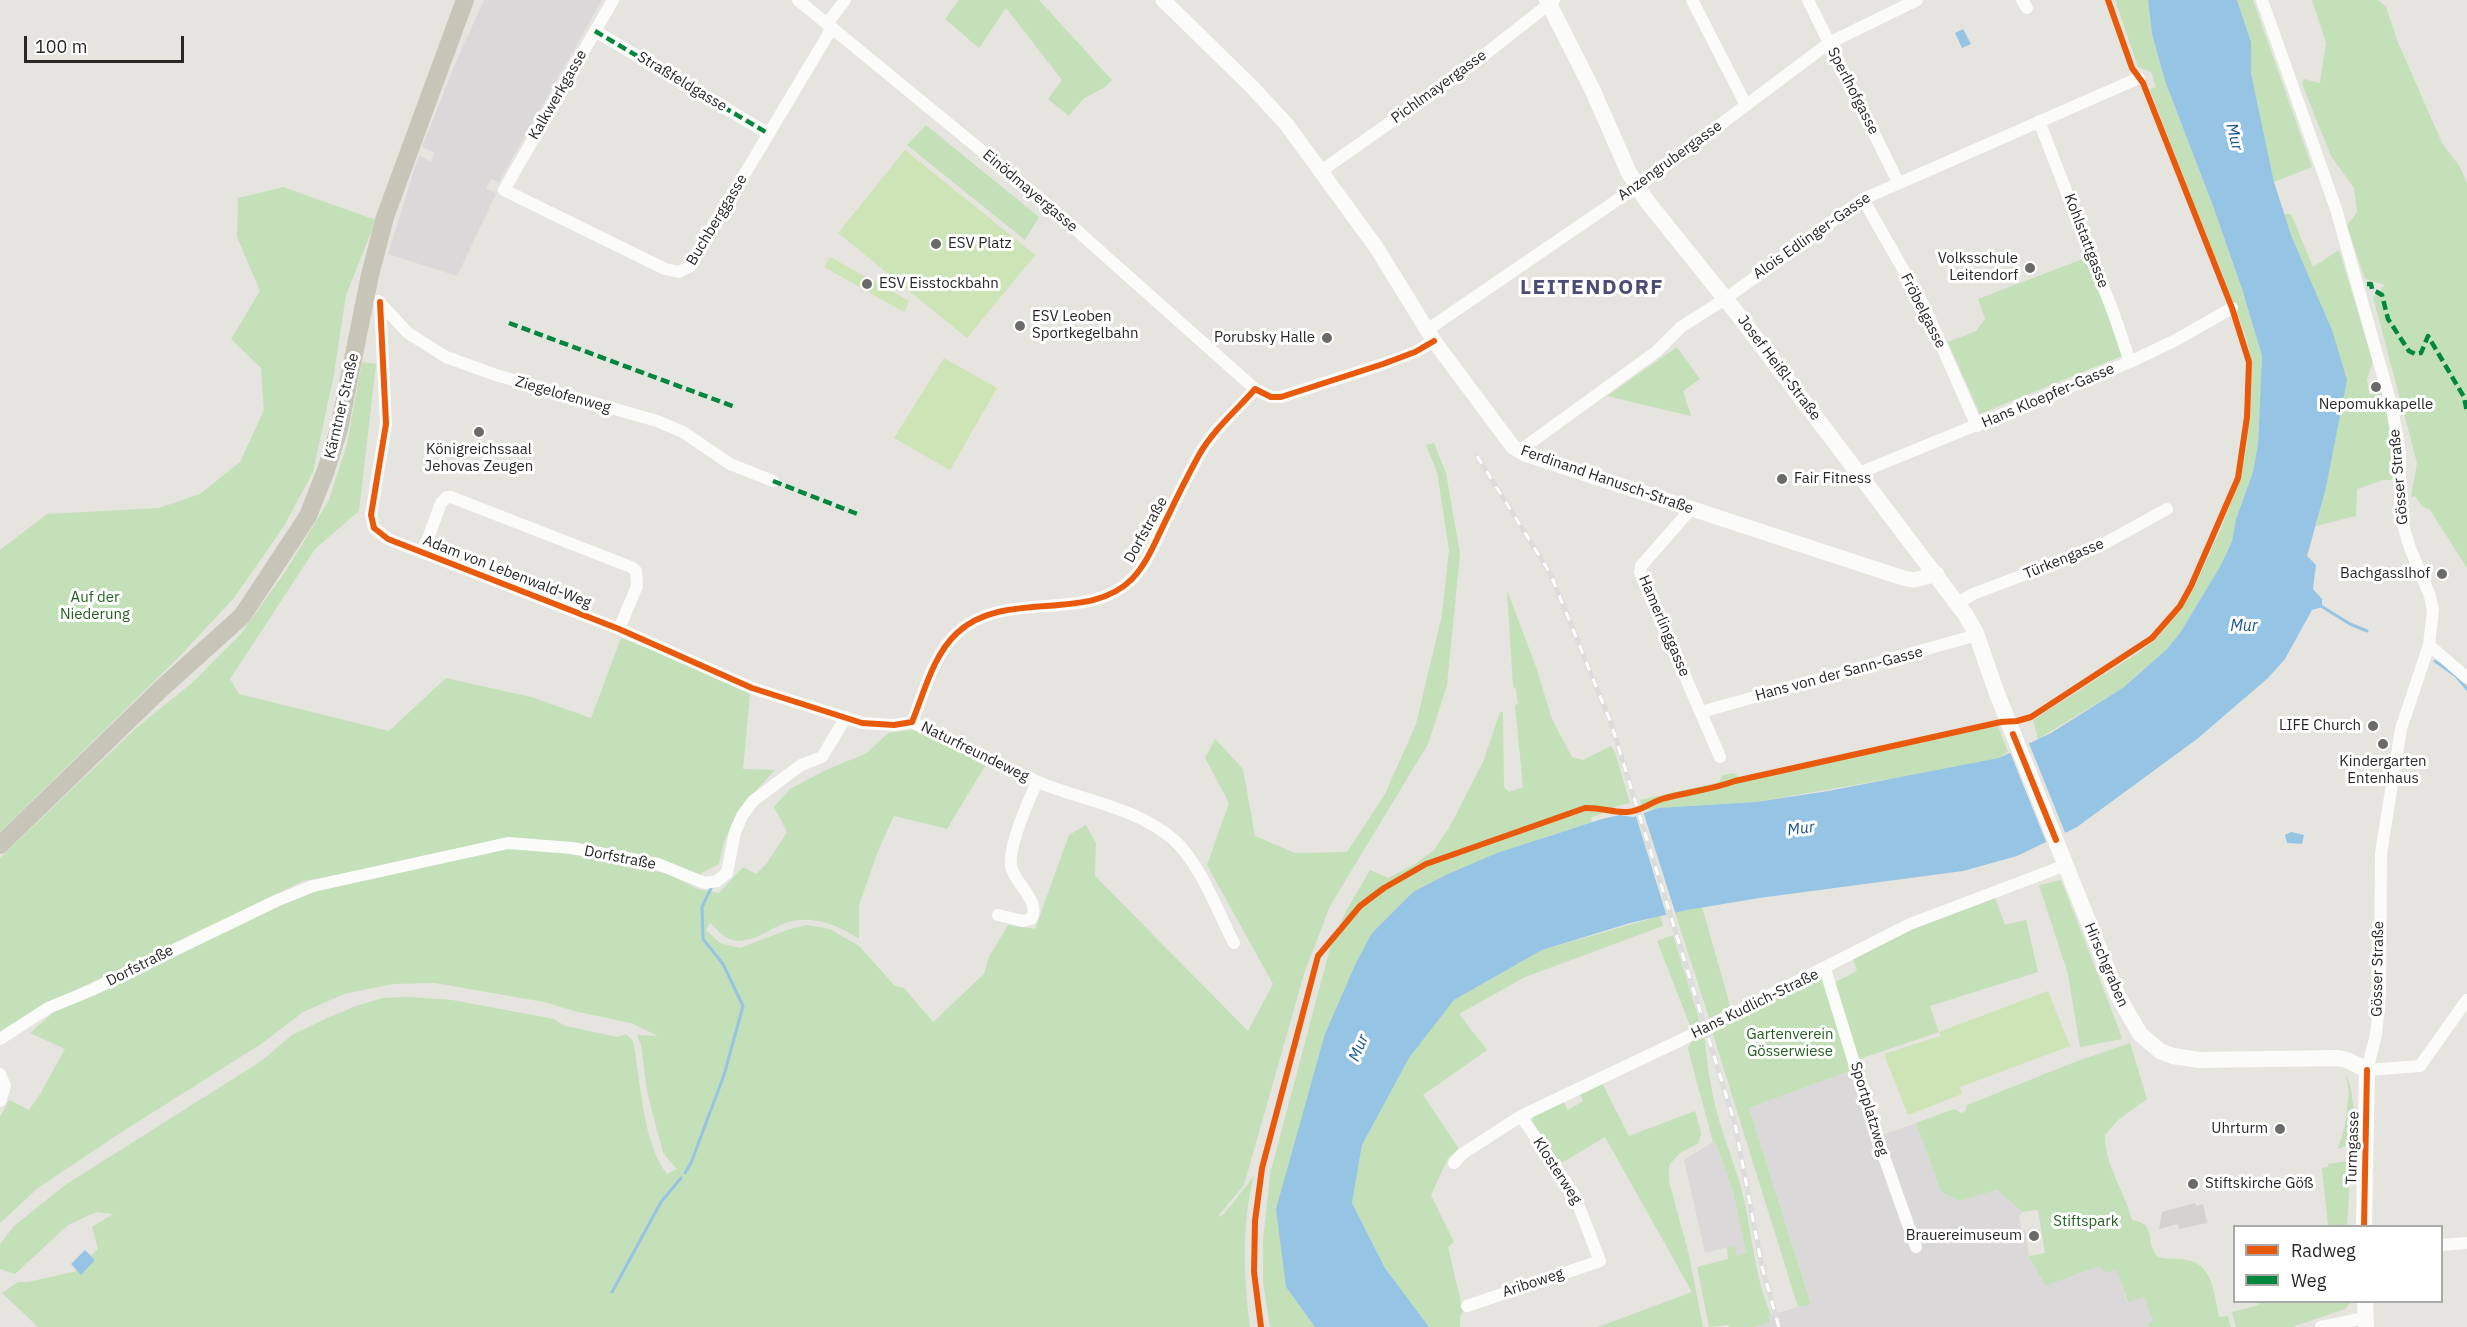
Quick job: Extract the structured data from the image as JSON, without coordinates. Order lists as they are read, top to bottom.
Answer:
{
  "streets": {
    "main road": [
      "Josef Heißl-Straße",
      "Kärntner Straße",
      "Hirschgraben",
      "Turmgasse"
    ],
    "street": [
      "Straßfeldgasse",
      "Pichlmayergasse",
      "Sperlhofgasse",
      "Kalkwerkgasse",
      "Anzengrubergasse",
      "Einödmayergasse",
      "Buchberggasse",
      "Alois Edlinger-Gasse",
      "Kohlstattgasse",
      "Fröbelgasse",
      "Ziegelofenweg",
      "Hans Kloepfer-Gasse",
      "Gösser Straße",
      "Ferdinand Hanusch-Straße",
      "Dorfstraße",
      "Türkengasse",
      "Adam von Lebenwald-Weg",
      "Hamerlinggasse",
      "Hans von der Sann-Gasse",
      "Naturfreundeweg",
      "Hans Kudlich-Straße",
      "Sportplatzweg",
      "Klosterweg",
      "Ariboweg"
    ]
  },
  "crossings": [
    ["Straßfeldgasse", "Kalkwerkgasse"],
    ["Straßfeldgasse", "Buchberggasse"],
    ["Pichlmayergasse", "Josef Heißl-Straße"],
    ["Pichlmayergasse", "Ferdinand Hanusch-Straße"],
    ["Sperlhofgasse", "Anzengrubergasse"],
    ["Sperlhofgasse", "Alois Edlinger-Gasse"],
    ["Kalkwerkgasse", "Buchberggasse"],
    ["Anzengrubergasse", "Josef Heißl-Straße"],
    ["Anzengrubergasse", "Ferdinand Hanusch-Straße"],
    ["Einödmayergasse", "Buchberggasse"],
    ["Einödmayergasse", "Dorfstraße"],
    ["Alois Edlinger-Gasse", "Kohlstattgasse"],
    ["Alois Edlinger-Gasse", "Fröbelgasse"],
    ["Alois Edlinger-Gasse", "Josef Heißl-Straße"],
    ["Alois Edlinger-Gasse", "Ferdinand Hanusch-Straße"],
    ["Kohlstattgasse", "Hans Kloepfer-Gasse"],
    ["Fröbelgasse", "Hans Kloepfer-Gasse"],
    ["Josef Heißl-Straße", "Hans Kloepfer-Gasse"],
    ["Josef Heißl-Straße", "Ferdinand Hanusch-Straße"],
    ["Josef Heißl-Straße", "Türkengasse"],
    ["Josef Heißl-Straße", "Hans von der Sann-Gasse"],
    ["Josef Heißl-Straße", "Hirschgraben"],
    ["Ziegelofenweg", "Kärntner Straße"],
    ["Ziegelofenweg", "Adam von Lebenwald-Weg"],
    ["Kärntner Straße", "Adam von Lebenwald-Weg"],
    ["Gösser Straße", "Hirschgraben"],
    ["Gösser Straße", "Turmgasse"],
    ["Ferdinand Hanusch-Straße", "Hamerlinggasse"],
    ["Dorfstraße", "Adam von Lebenwald-Weg"],
    ["Dorfstraße", "Naturfreundeweg"],
    ["Hamerlinggasse", "Hans von der Sann-Gasse"],
    ["Hirschgraben", "Hans Kudlich-Straße"],
    ["Hirschgraben", "Turmgasse"],
    ["Hans Kudlich-Straße", "Sportplatzweg"],
    ["Hans Kudlich-Straße", "Klosterweg"],
    ["Klosterweg", "Ariboweg"]
  ],
  "districts": ["LEITENDORF"],
  "water": ["Mur"],
  "parks": ["Auf der Niederung", "Gartenverein Gösserwiese", "Stiftspark"],
  "places": [
    "ESV Platz",
    "Volksschule Leitendorf",
    "ESV Eisstockbahn",
    "ESV Leoben Sportkegelbahn",
    "Porubsky Halle",
    "Nepomukkapelle",
    "Königreichssaal Jehovas Zeugen",
    "Fair Fitness",
    "Bachgasslhof",
    "LIFE Church",
    "Kindergarten Entenhaus",
    "Uhrturm",
    "Stiftskirche Göß",
    "Brauereimuseum"
  ],
  "legend": ["Radweg", "Weg"],
  "scale_bar": "100 m"
}
